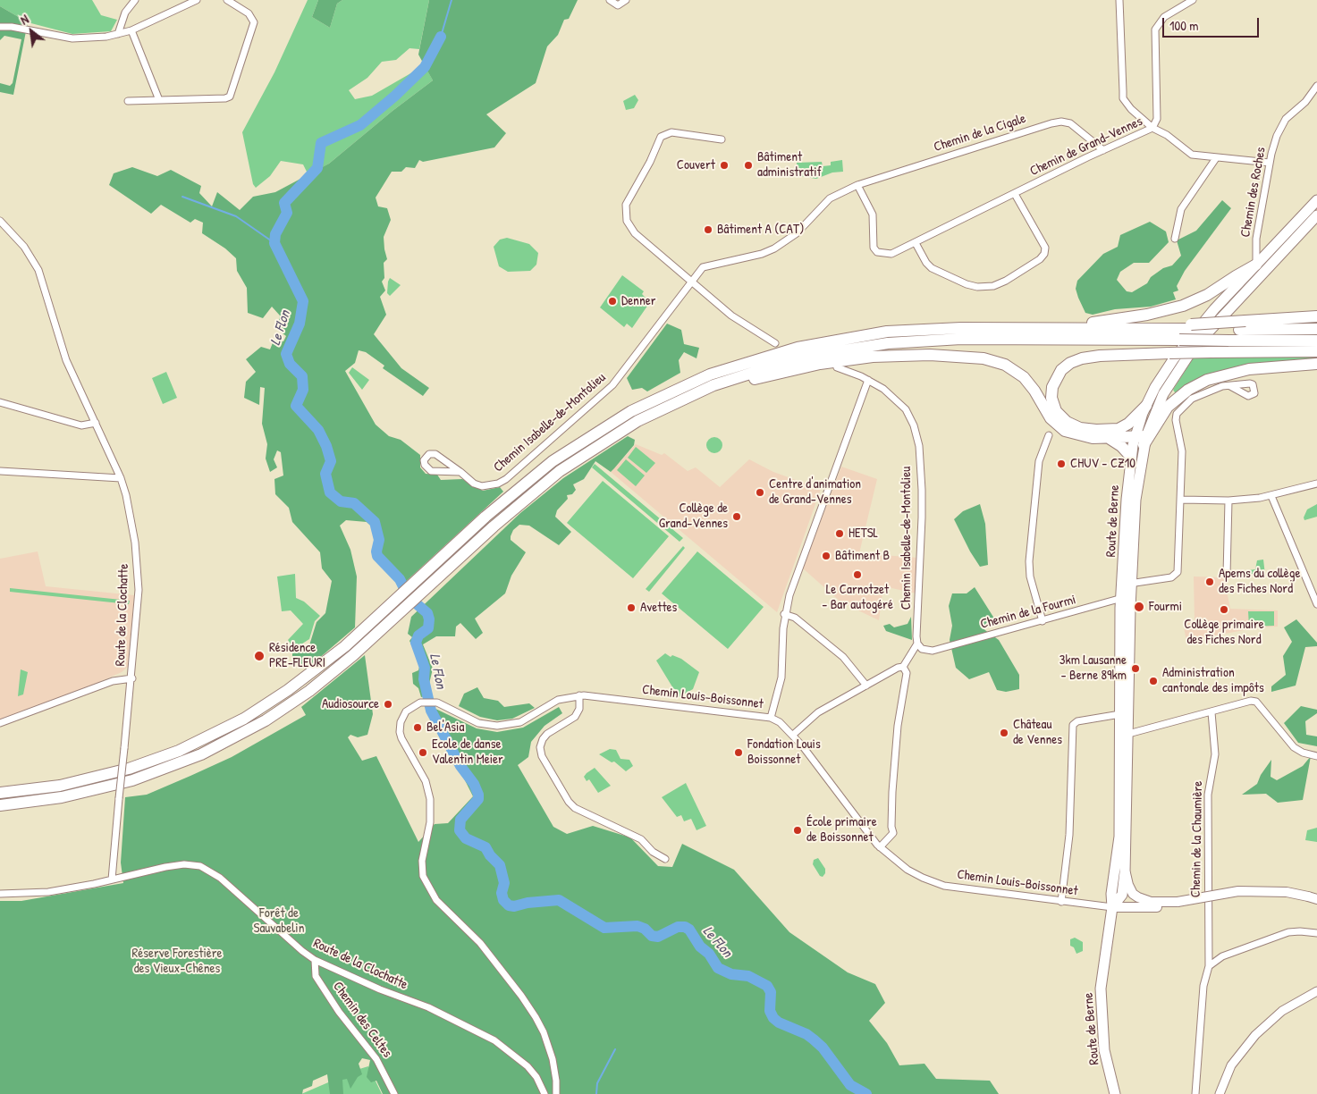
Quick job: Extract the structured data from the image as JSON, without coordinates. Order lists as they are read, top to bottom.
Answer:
{
  "streets": {
    "main road": ["Route de Berne"],
    "street": [
      "Chemin de la Cigale",
      "Chemin de Grand-Vennes",
      "Chemin des Roches",
      "Chemin Isabelle-de-Montolieu",
      "Chemin de la Fourmi",
      "Route de la Clochatte",
      "Chemin Louis-Boissonnet",
      "Chemin de la Chaumière",
      "Chemin des Celtes"
    ]
  },
  "crossings": [
    ["Chemin de la Cigale", "Chemin de Grand-Vennes"],
    ["Chemin de la Cigale", "Chemin Isabelle-de-Montolieu"],
    ["Chemin de Grand-Vennes", "Chemin des Roches"],
    ["Chemin des Roches", "Route de Berne"],
    ["Chemin Isabelle-de-Montolieu", "Chemin de la Fourmi"],
    ["Route de Berne", "Chemin de la Fourmi"],
    ["Route de Berne", "Chemin Louis-Boissonnet"],
    ["Route de la Clochatte", "Chemin des Celtes"]
  ],
  "water": ["Le Flon"],
  "parks": ["Forêt de Sauvabelin", "Réserve Forestière des Vieux-Chênes"],
  "places": [
    "Couvert",
    "Bâtiment administratif",
    "Bâtiment A (CAT)",
    "Denner",
    "CHUV - CZ10",
    "Centre d'animation de Grand-Vennes",
    "Collège de Grand-Vennes",
    "HETSL",
    "Bâtiment B",
    "Le Carnotzet - Bar autogéré",
    "Apems du collège des Fiches Nord",
    "Fourmi",
    "Avettes",
    "Collège primaire des Fiches Nord",
    "Résidence PRE-FLEURI",
    "3km Lausanne - Berne 89km",
    "Administration cantonale des impôts",
    "Audiosource",
    "Bel'Asia",
    "Château de Vennes",
    "Ecole de danse Valentin Meier",
    "Fondation Louis Boissonnet",
    "École primaire de Boissonnet"
  ],
  "scale_bar": "100 m",
  "north": "top left"
}
